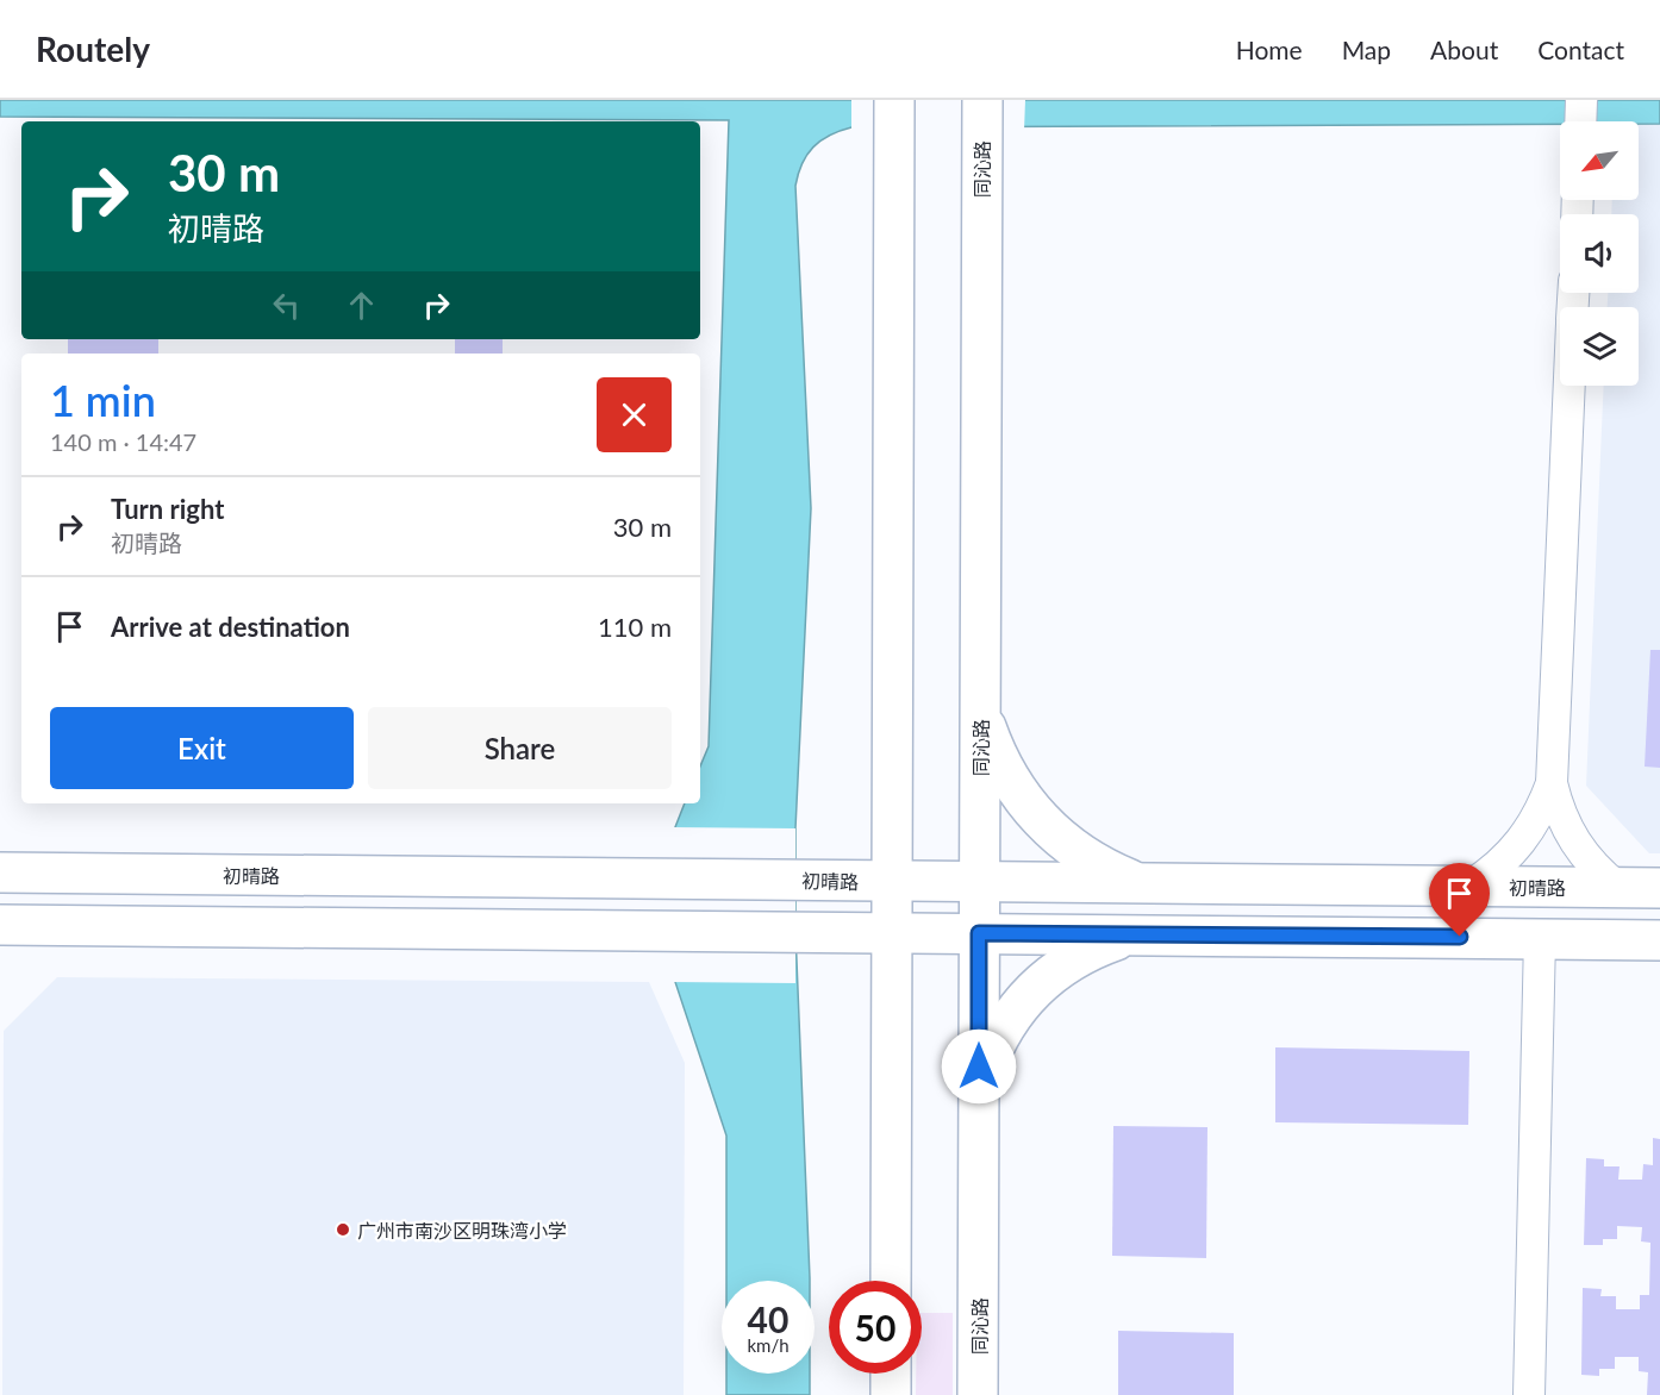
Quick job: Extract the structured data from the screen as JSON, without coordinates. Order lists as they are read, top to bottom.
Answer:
{
  "streets": {
    "main road": ["同沁路", "初晴路"]
  },
  "crossings": [
    ["同沁路", "初晴路"]
  ],
  "places": ["广州市南沙区明珠湾小学"],
  "north": "bottom left",
  "page": {
    "header": "Routely",
    "nav": [
      "Home",
      "Map",
      "About",
      "Contact"
    ],
    "turn": ["30 m", "初晴路"],
    "heading": ["1 min", "140 m · 14:47"],
    "list": [
      {
        "name": "Turn right",
        "note": "初晴路",
        "value": "30 m"
      },
      {
        "name": "Arrive at destination",
        "value": "110 m"
      }
    ],
    "buttons": ["Exit", "Share"],
    "speed": "40 km/h",
    "limit": "50"
  }
}
